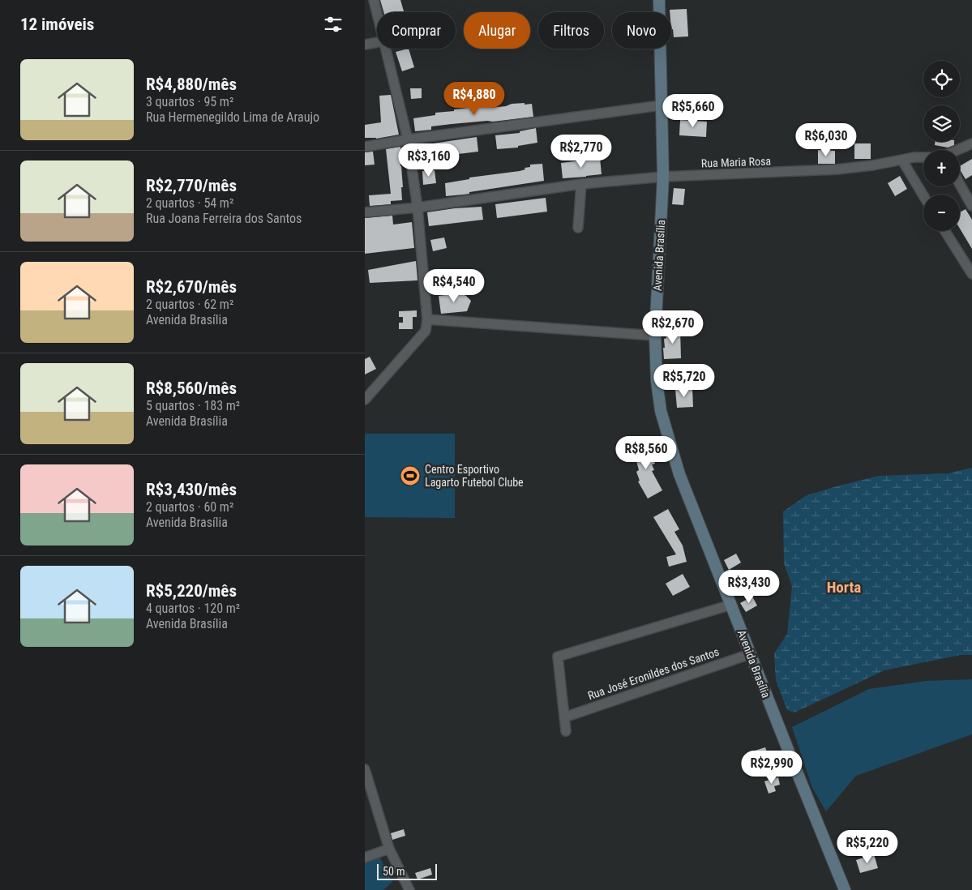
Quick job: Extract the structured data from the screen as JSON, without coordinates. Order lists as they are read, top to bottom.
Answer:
{
  "streets": {
    "main road": ["Avenida Brasília"],
    "street": ["Rua Maria Rosa", "Rua José Eronildes dos Santos"]
  },
  "crossings": [
    ["Rua Maria Rosa", "Avenida Brasília"],
    ["Avenida Brasília", "Rua José Eronildes dos Santos"]
  ],
  "districts": ["Horta"],
  "places": {
    "sports": ["Centro Esportivo Lagarto Futebol Clube"]
  },
  "scale_bar": "50 m",
  "page": {
    "heading": "12 imóveis",
    "chip": [
      "Comprar",
      "Alugar",
      "Filtros",
      "Novo"
    ],
    "list": [
      {
        "name": "R$4,880/mês",
        "note": "3 quartos · 95 m² · Rua Hermenegildo Lima de Araujo"
      },
      {
        "name": "R$2,770/mês",
        "note": "2 quartos · 54 m² · Rua Joana Ferreira dos Santos"
      },
      {
        "name": "R$2,670/mês",
        "note": "2 quartos · 62 m² · Avenida Brasília"
      },
      {
        "name": "R$8,560/mês",
        "note": "5 quartos · 183 m² · Avenida Brasília"
      },
      {
        "name": "R$3,430/mês",
        "note": "2 quartos · 60 m² · Avenida Brasília"
      },
      {
        "name": "R$5,220/mês",
        "note": "4 quartos · 120 m² · Avenida Brasília"
      }
    ],
    "map_buttons": ["+", "−"],
    "price": [
      "R$4,880",
      "R$5,660",
      "R$6,030",
      "R$2,770",
      "R$3,160",
      "R$4,540",
      "R$2,670",
      "R$5,720",
      "R$8,560",
      "R$3,430",
      "R$2,990",
      "R$5,220"
    ],
    "scale": "50 m"
  }
}
